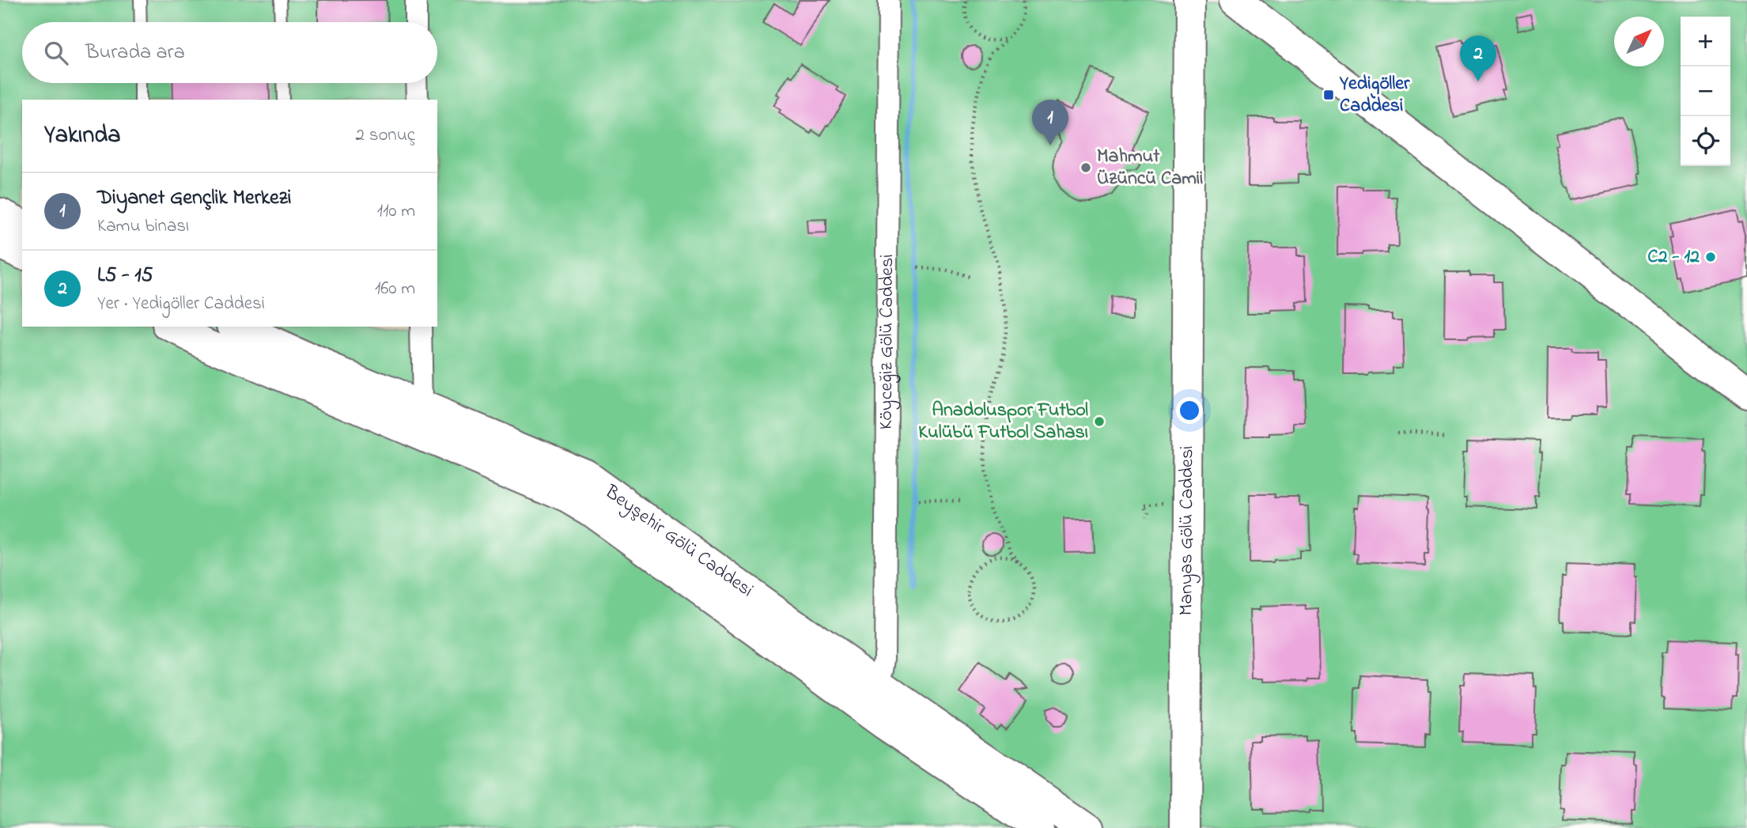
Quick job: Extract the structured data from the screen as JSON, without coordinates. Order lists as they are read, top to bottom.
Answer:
{
  "streets": {
    "main road": ["Manyas Gölü Caddesi", "Beyşehir Gölü Caddesi"],
    "street": ["Köyceğiz Gölü Caddesi"]
  },
  "crossings": [
    ["Köyceğiz Gölü Caddesi", "Beyşehir Gölü Caddesi"]
  ],
  "places": {
    "transit": ["Yedigöller Caddesi"],
    "other": ["Mahmut Üzüncü Camii", "C2 - 12", "Anadoluspor Futbol Kulübü Futbol Sahası"]
  },
  "north": "top right",
  "page": {
    "map_buttons": ["+", "−"],
    "search": "Burada ara",
    "pins": ["2", "1"],
    "heading": ["Yakında", "2 sonuç"],
    "list": [
      {
        "mark": "1",
        "name": "Diyanet Gençlik Merkezi",
        "note": "Kamu binası",
        "value": "110 m"
      },
      {
        "mark": "2",
        "name": "L5 - 15",
        "note": "Yer · Yedigöller Caddesi",
        "value": "160 m"
      }
    ]
  }
}
